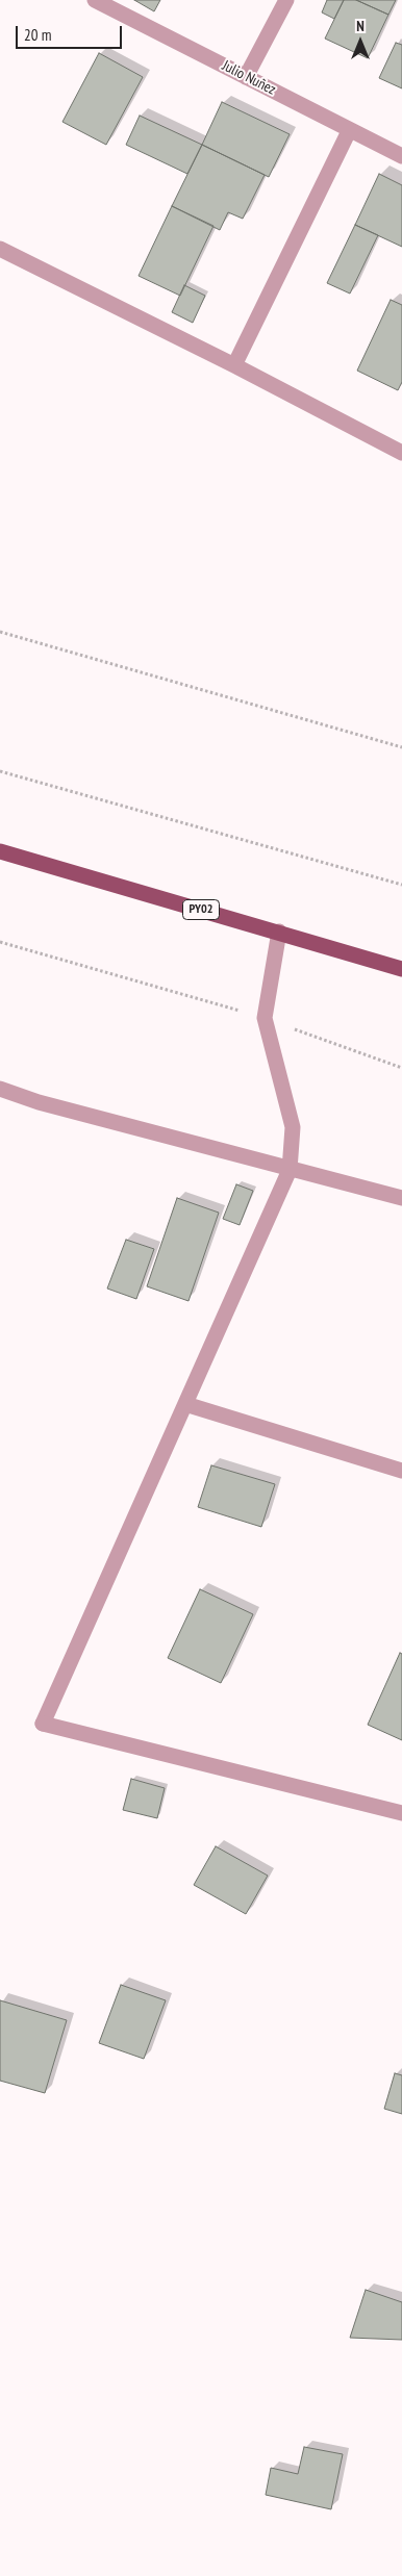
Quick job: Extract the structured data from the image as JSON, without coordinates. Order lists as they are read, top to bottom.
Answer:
{
  "streets": {
    "main road": ["PY02"],
    "street": ["Julio Nuñez"]
  },
  "scale_bar": "20 m",
  "north": "top"
}
